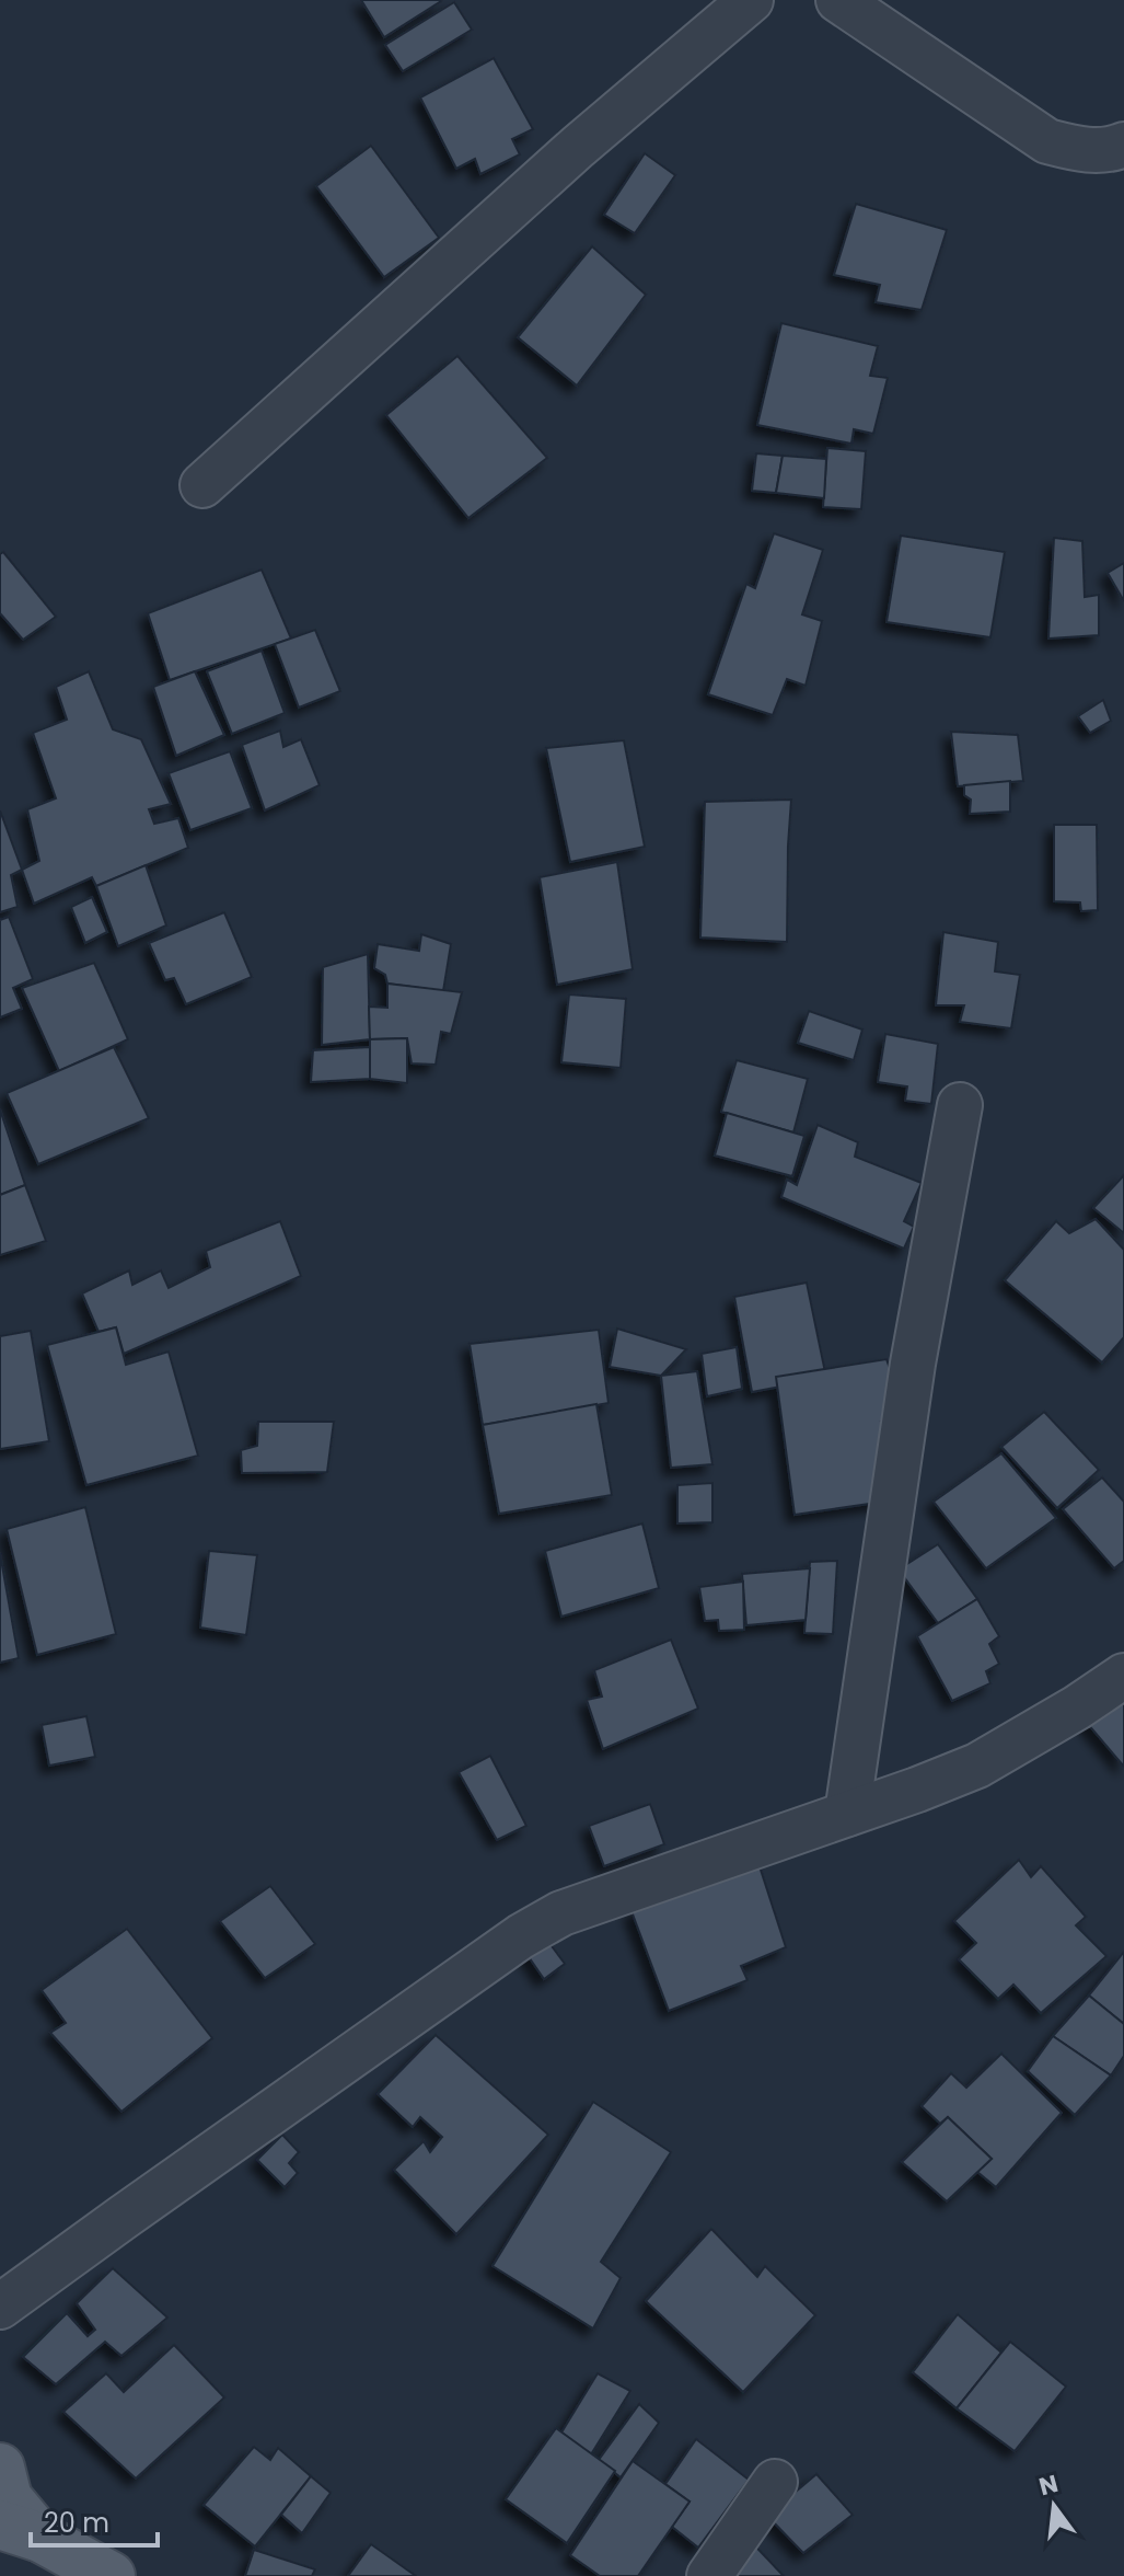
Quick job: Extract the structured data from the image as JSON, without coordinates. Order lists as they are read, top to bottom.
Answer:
{
  "scale_bar": "20 m",
  "north": "top"
}
